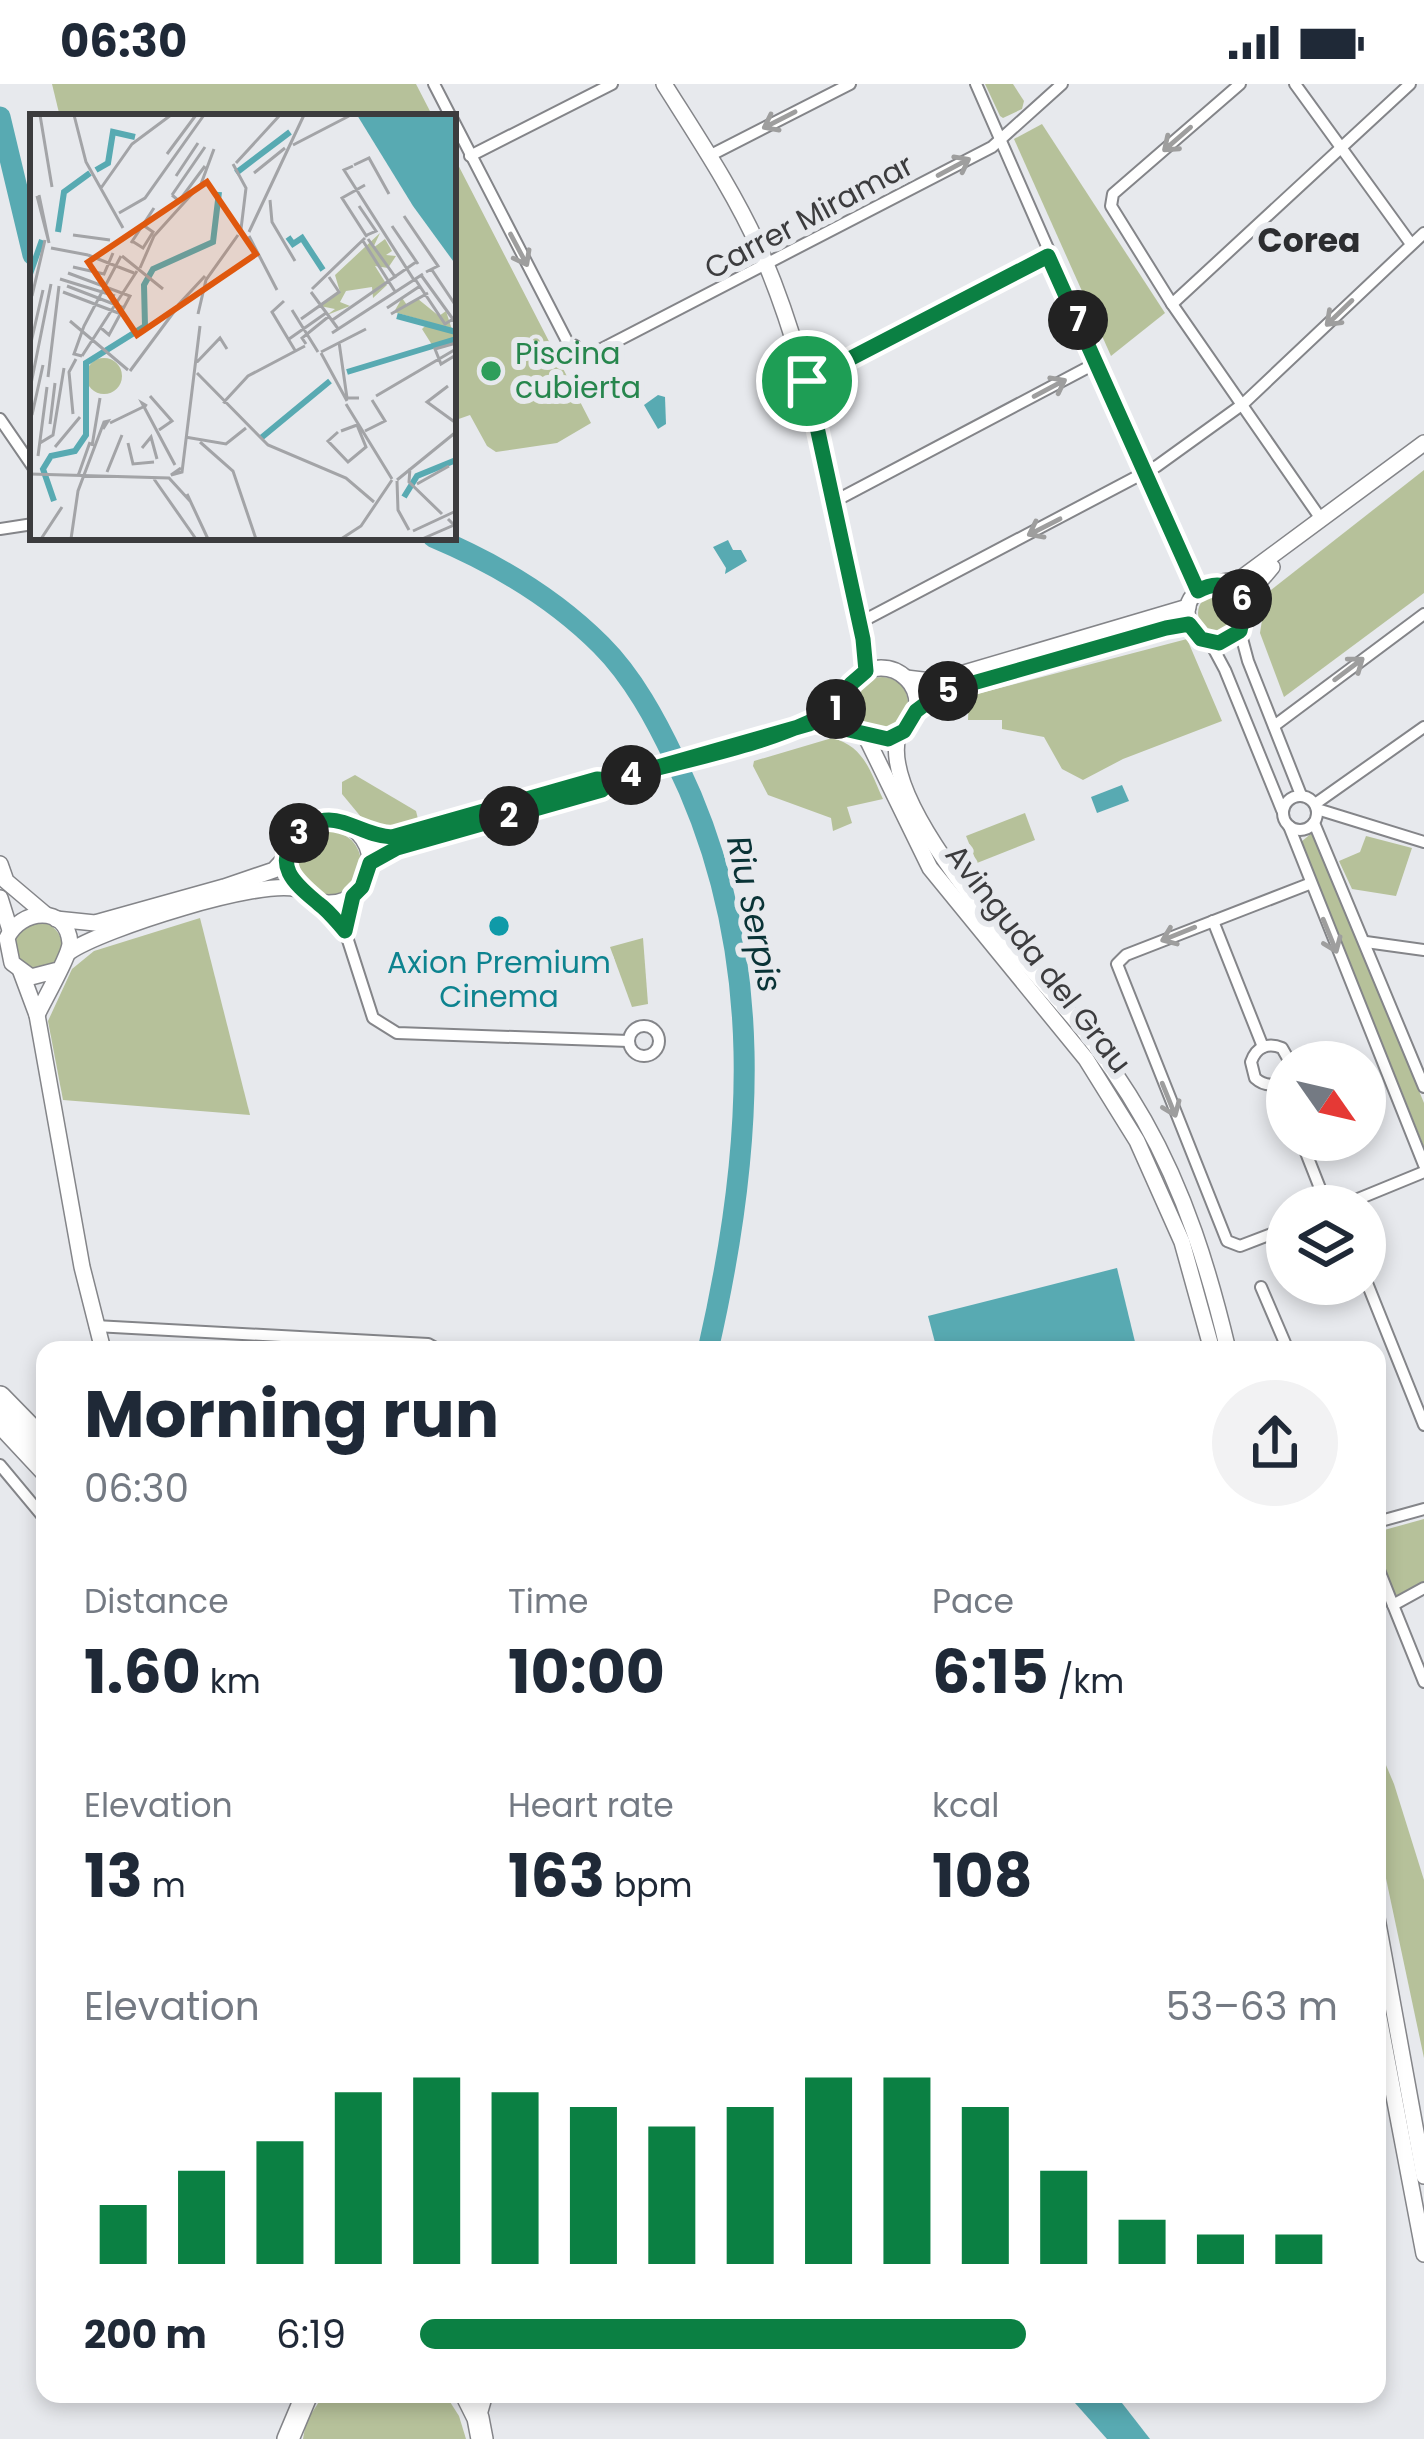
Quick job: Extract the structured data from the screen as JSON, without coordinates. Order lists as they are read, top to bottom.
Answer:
{
  "streets": {
    "main road": ["Avinguda del Grau"],
    "street": ["Carrer Miramar"]
  },
  "districts": ["Corea"],
  "water": ["Riu Serpis"],
  "places": ["Piscina cubierta", "Axion Premium Cinema"],
  "north": "bottom right",
  "page": {
    "status": "06:30",
    "pins": [
      "7",
      "6",
      "5",
      "1",
      "4",
      "2",
      "3"
    ],
    "heading": ["Morning run", "06:30"],
    "stats": [
      ["Distance", "1.60 km"],
      ["Time", "10:00"],
      ["Pace", "6:15 /km"],
      ["Elevation", "13 m"],
      ["Heart rate", "163 bpm"],
      ["kcal", "108"]
    ],
    "chart": ["Elevation", "53–63 m"],
    "list": [
      {
        "name": "200 m",
        "note": "6:19"
      }
    ]
  }
}
